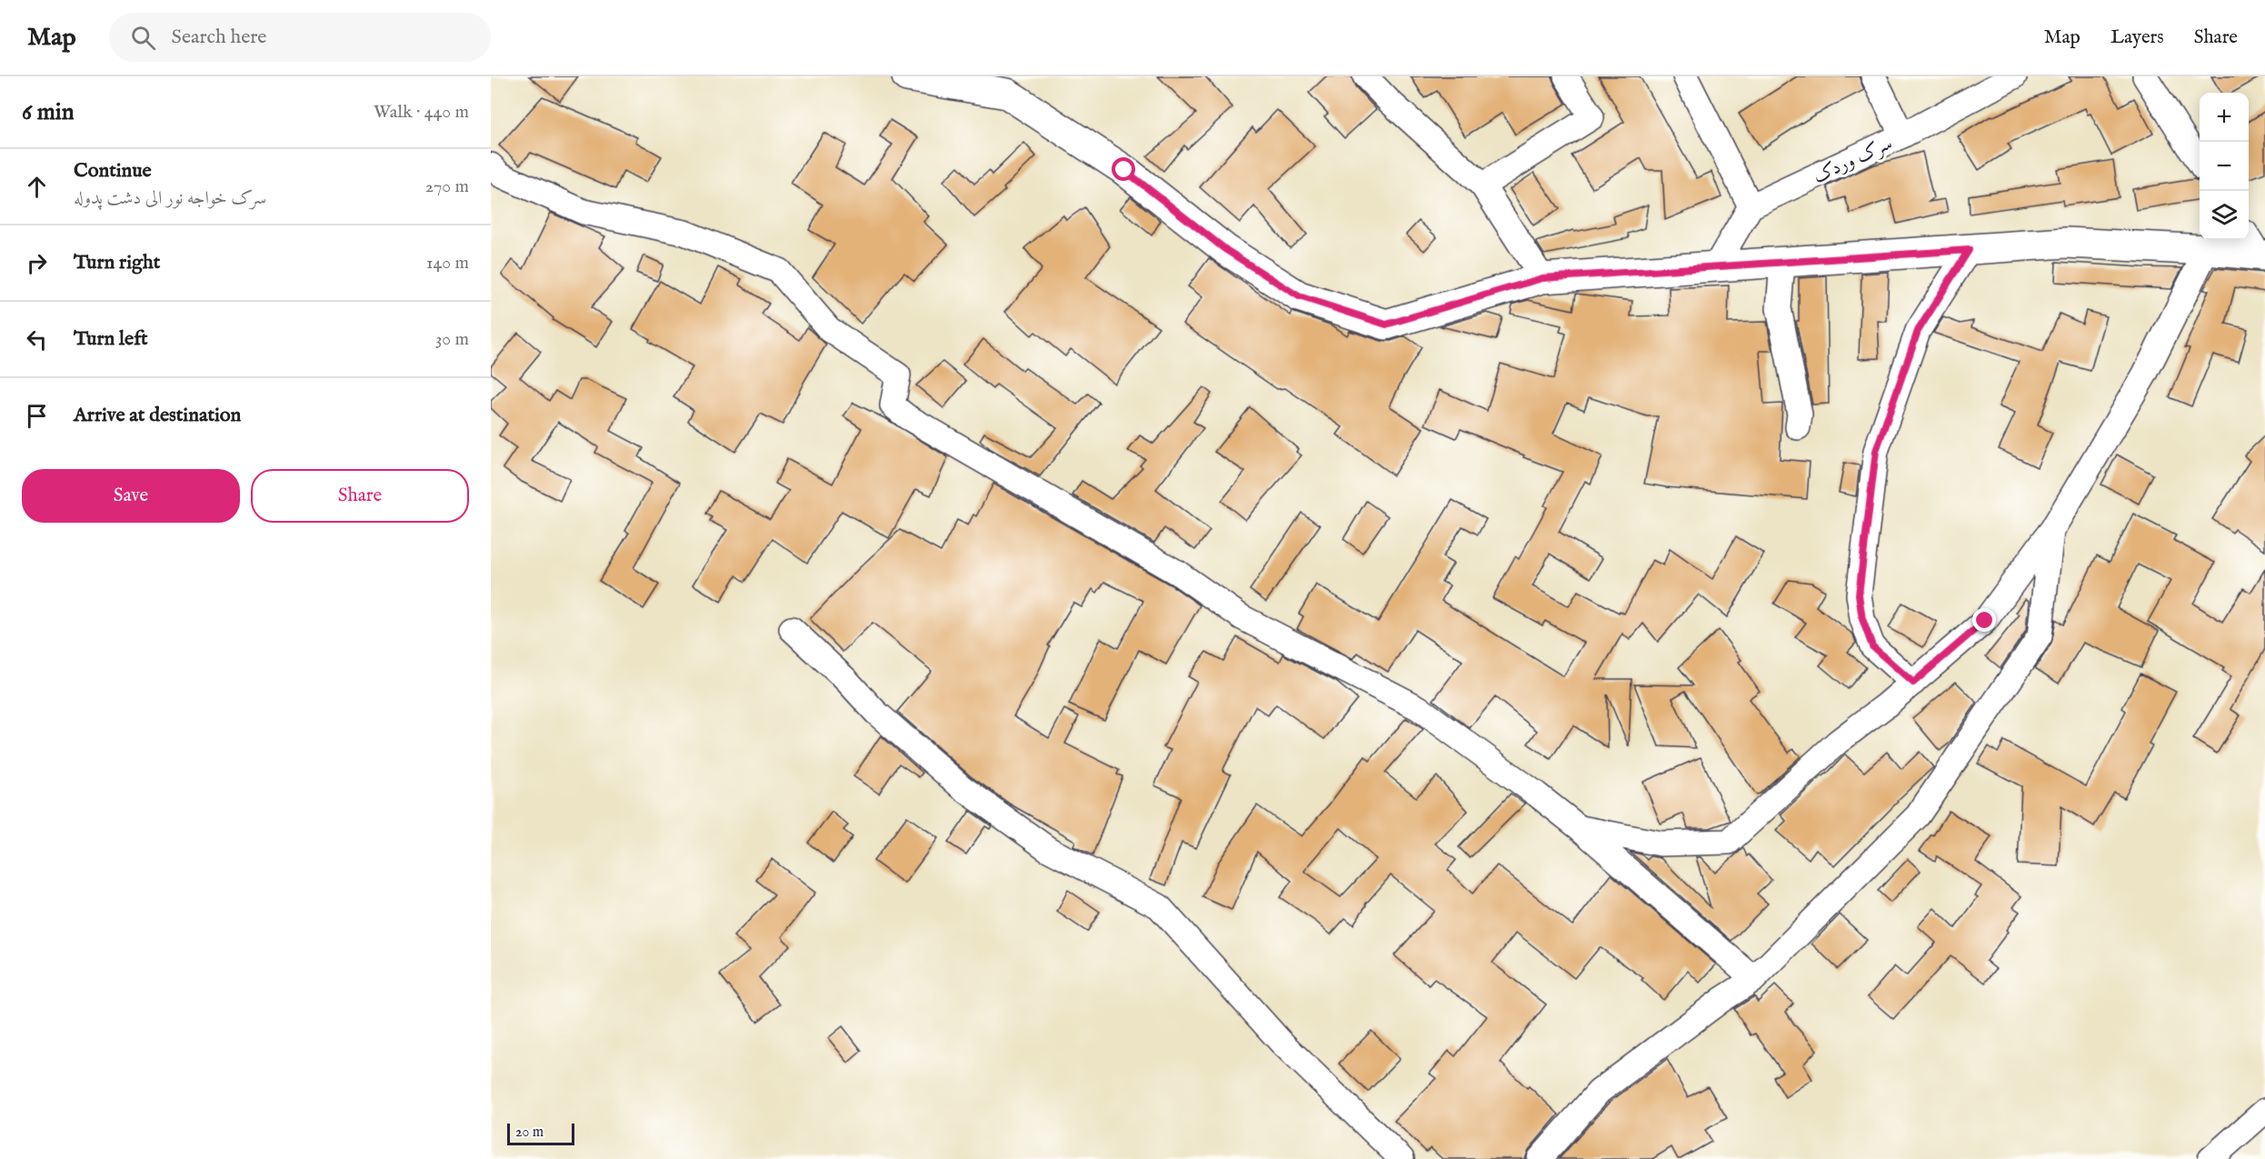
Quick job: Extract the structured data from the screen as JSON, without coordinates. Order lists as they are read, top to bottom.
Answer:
{
  "streets": {
    "street": ["سرک وردک"]
  },
  "scale_bar": "20 m",
  "page": {
    "header": "Map",
    "search": "Search here",
    "nav": ["Map", "Layers", "Share"],
    "heading": ["6 min", "Walk · 440 m"],
    "map_buttons": ["+", "−"],
    "list": [
      ["Continue", "سرک خواجه نور الی دشت پدوله", "270 m"],
      ["Turn right", "140 m"],
      ["Turn left", "30 m"],
      "Arrive at destination"
    ],
    "buttons": ["Save", "Share"],
    "scale": "20 m"
  }
}
